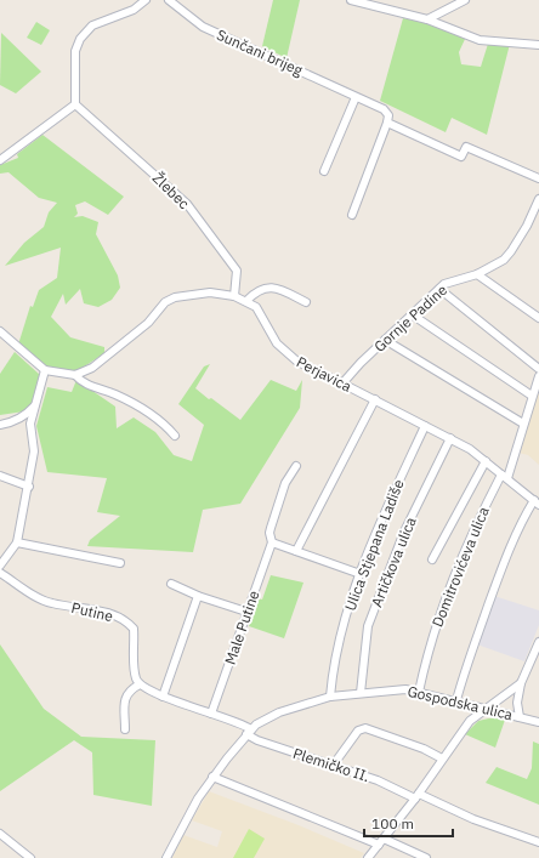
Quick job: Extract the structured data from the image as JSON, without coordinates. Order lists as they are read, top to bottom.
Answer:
{
  "streets": {
    "street": [
      "Sunčani brijeg",
      "Žlebec",
      "Gornje Padine",
      "Perjavica",
      "Ulica Stjepana Ladiše",
      "Artičkova ulica",
      "Domitrovićeva ulica",
      "Putine",
      "Male Putine",
      "Gospodska ulica",
      "Plemičko II."
    ]
  },
  "crossings": [
    ["Žlebec", "Perjavica"],
    ["Gornje Padine", "Perjavica"],
    ["Perjavica", "Ulica Stjepana Ladiše"],
    ["Perjavica", "Artičkova ulica"],
    ["Perjavica", "Domitrovićeva ulica"],
    ["Ulica Stjepana Ladiše", "Gospodska ulica"],
    ["Artičkova ulica", "Gospodska ulica"],
    ["Domitrovićeva ulica", "Gospodska ulica"],
    ["Gospodska ulica", "Plemičko II."]
  ],
  "scale_bar": "100 m"
}
